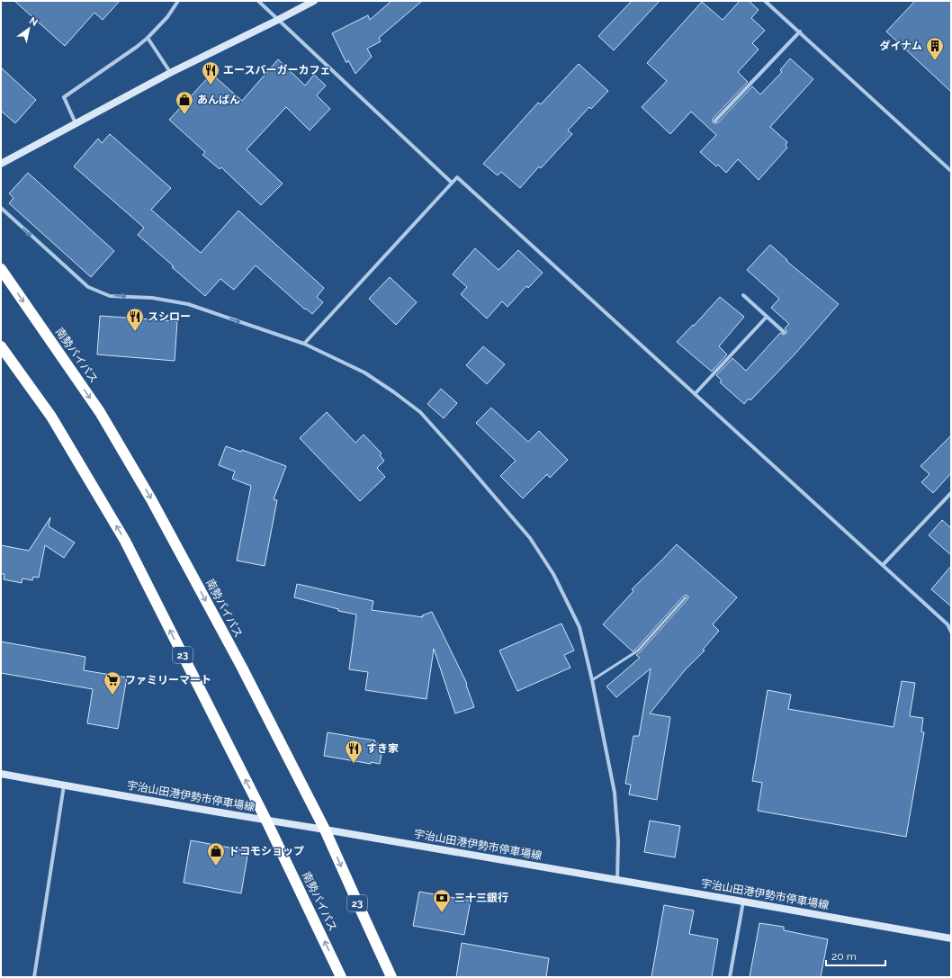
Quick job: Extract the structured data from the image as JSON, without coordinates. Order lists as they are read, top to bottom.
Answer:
{
  "streets": {
    "highway": ["南勢バイパス", "23"],
    "main road": ["宇治山田港伊勢市停車場線"]
  },
  "crossings": [
    ["南勢バイパス", "宇治山田港伊勢市停車場線"]
  ],
  "places": {
    "building": ["ダイナム"],
    "restaurant": ["エースバーガーカフェ", "スシロー", "すき家"],
    "shop": ["あんぱん", "ドコモショップ"],
    "supermarket": ["ファミリーマート"],
    "bank": ["三十三銀行"]
  },
  "scale_bar": "20 m",
  "north": "top right"
}
